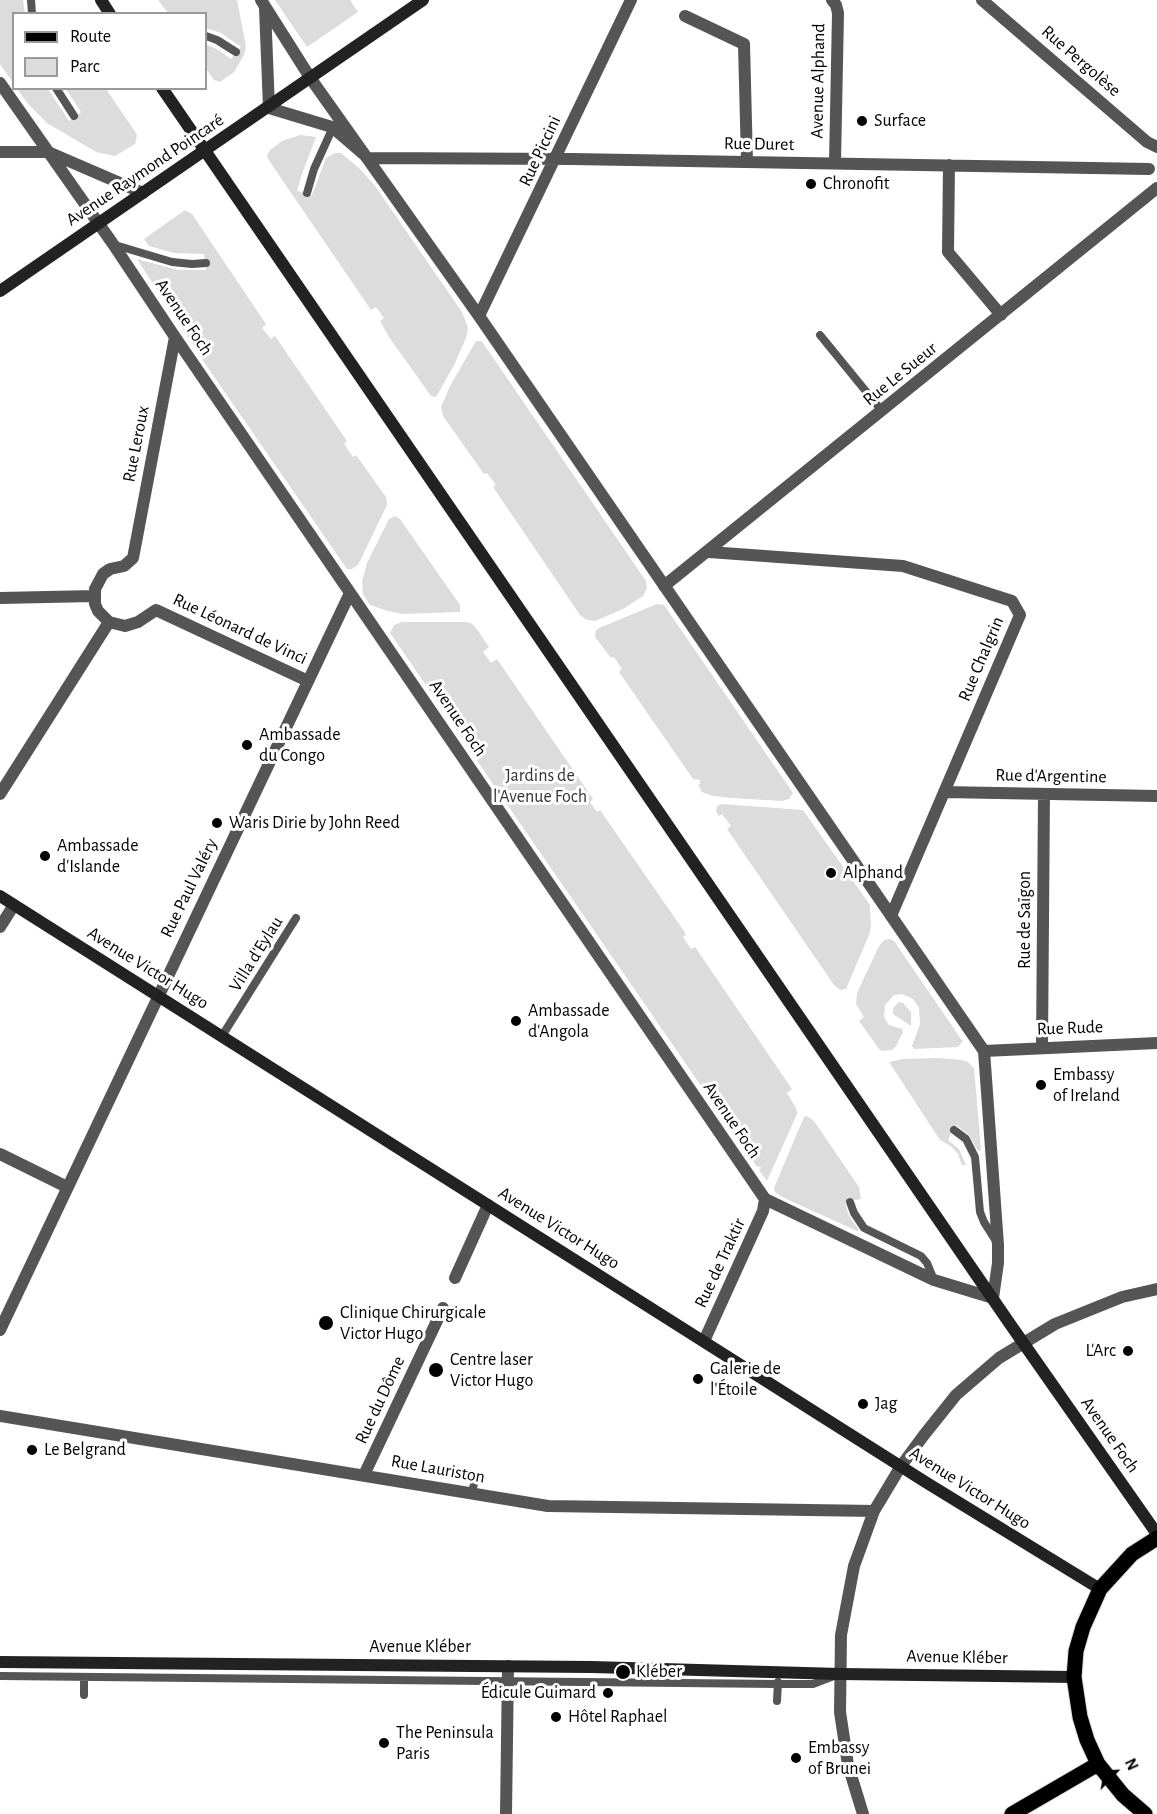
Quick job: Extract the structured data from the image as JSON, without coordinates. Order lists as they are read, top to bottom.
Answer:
{
  "streets": {
    "main road": [
      "Avenue Raymond Poincaré",
      "Avenue Foch",
      "Avenue Victor Hugo",
      "Avenue Kléber"
    ],
    "street": [
      "Rue Pergolèse",
      "Avenue Alphand",
      "Rue Duret",
      "Rue Piccini",
      "Rue Le Sueur",
      "Rue Leroux",
      "Rue Léonard de Vinci",
      "Rue Chalgrin",
      "Rue d'Argentine",
      "Rue Paul Valéry",
      "Rue de Saïgon",
      "Rue Rude",
      "Rue de Traktir",
      "Rue du Dôme",
      "Rue Lauriston"
    ],
    "lane": ["Villa d'Eylau"]
  },
  "crossings": [
    ["Avenue Alphand", "Rue Duret"],
    ["Rue Duret", "Rue Piccini"],
    ["Avenue Raymond Poincaré", "Avenue Foch"],
    ["Avenue Foch", "Rue Leroux"],
    ["Avenue Foch", "Rue Paul Valéry"],
    ["Avenue Foch", "Rue de Traktir"],
    ["Rue Le Sueur", "Rue Chalgrin"],
    ["Rue Léonard de Vinci", "Rue Paul Valéry"],
    ["Rue Chalgrin", "Rue d'Argentine"],
    ["Rue d'Argentine", "Rue de Saïgon"],
    ["Rue Paul Valéry", "Avenue Victor Hugo"],
    ["Rue de Saïgon", "Rue Rude"],
    ["Villa d'Eylau", "Avenue Victor Hugo"],
    ["Avenue Victor Hugo", "Rue de Traktir"],
    ["Rue du Dôme", "Rue Lauriston"]
  ],
  "parks": ["Jardins de l'Avenue Foch"],
  "places": [
    "Surface",
    "Chronofit",
    "Ambassade du Congo",
    "Waris Dirie by John Reed",
    "Ambassade d'Islande",
    "Alphand",
    "Ambassade d'Angola",
    "Embassy of Ireland",
    "Clinique Chirurgicale Victor Hugo",
    "L'Arc",
    "Centre laser Victor Hugo",
    "Galerie de l'Étoile",
    "Jag",
    "Le Belgrand",
    "Kléber",
    "Édicule Guimard",
    "Hôtel Raphael",
    "The Peninsula Paris",
    "Embassy of Brunei"
  ],
  "legend": ["Route", "Parc"],
  "north": "top right"
}
